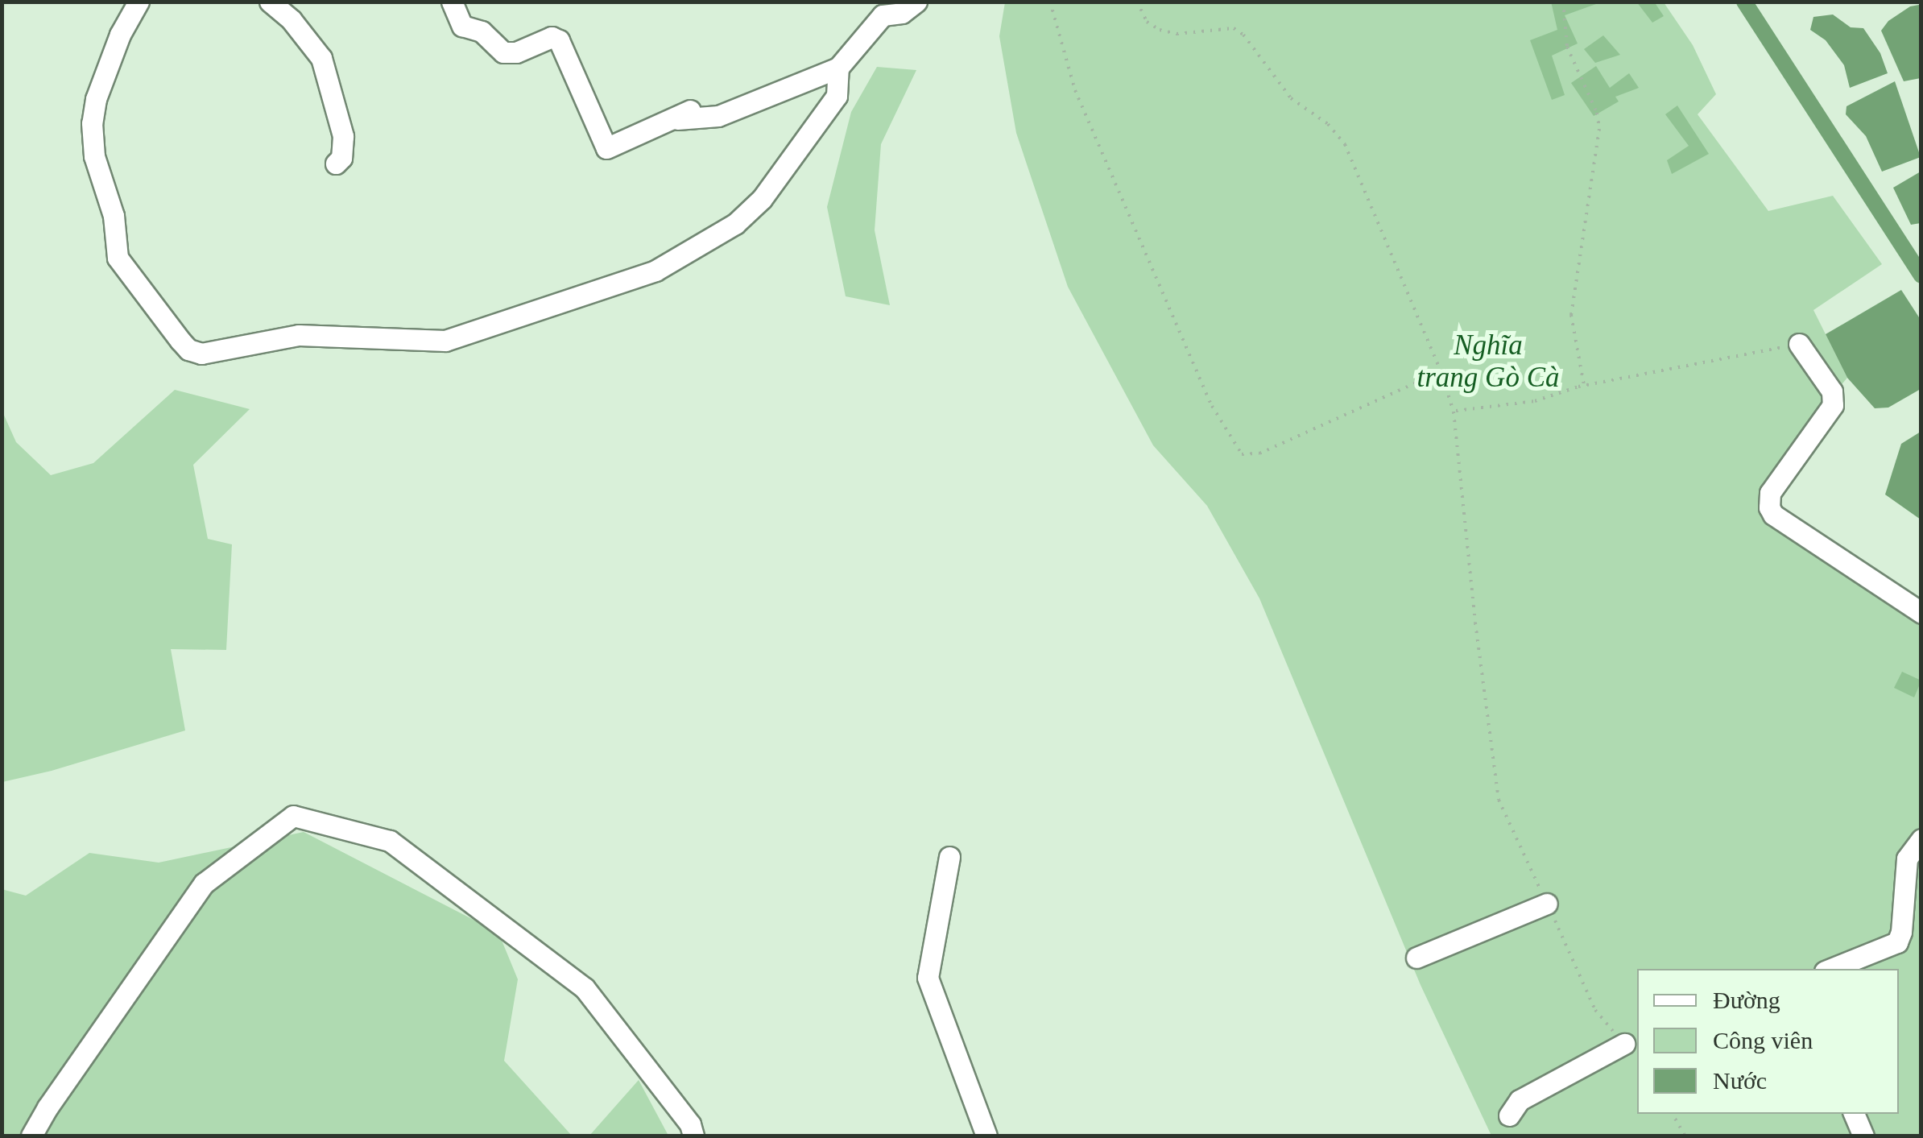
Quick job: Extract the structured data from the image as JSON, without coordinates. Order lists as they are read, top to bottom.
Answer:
{
  "parks": ["Nghĩa trang Gò Cà"],
  "legend": ["Đường", "Công viên", "Nước"]
}
